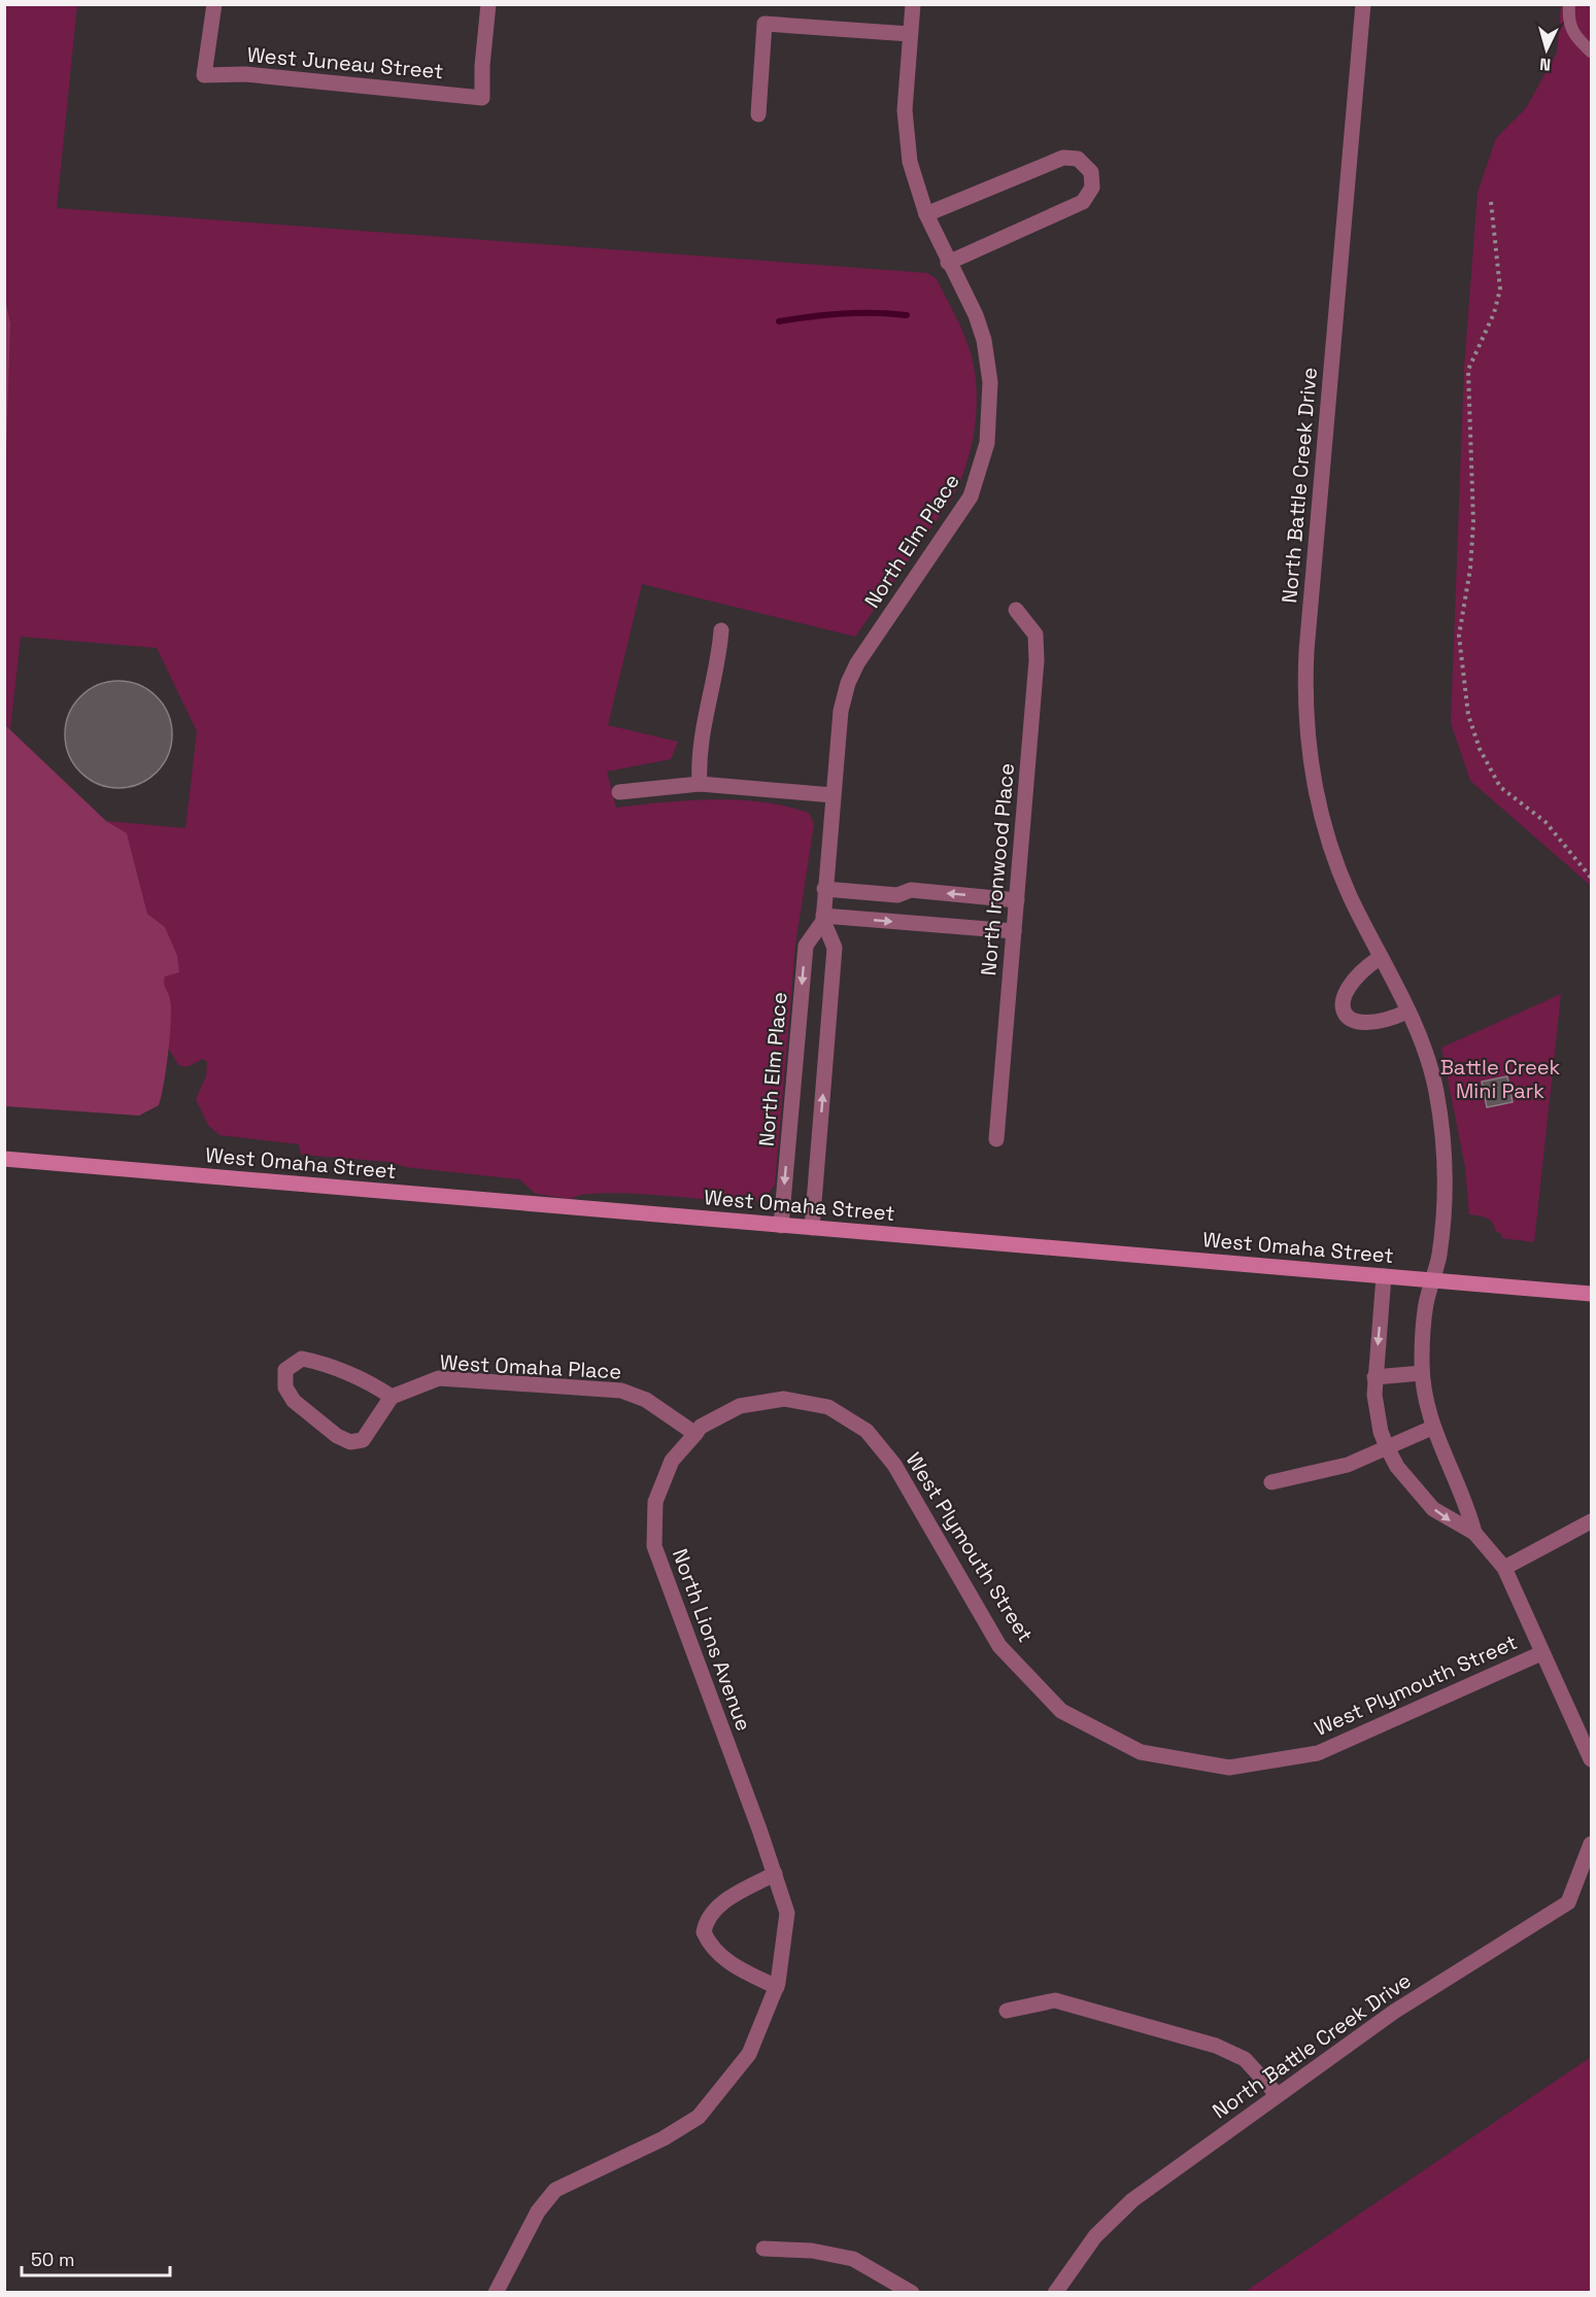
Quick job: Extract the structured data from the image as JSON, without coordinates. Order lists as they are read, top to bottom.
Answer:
{
  "streets": {
    "main road": ["West Omaha Street"],
    "street": [
      "West Juneau Street",
      "North Battle Creek Drive",
      "North Elm Place",
      "North Ironwood Place",
      "West Omaha Place",
      "West Plymouth Street",
      "North Lions Avenue"
    ]
  },
  "crossings": [
    ["North Battle Creek Drive", "West Omaha Street"],
    ["North Battle Creek Drive", "West Plymouth Street"],
    ["North Elm Place", "West Omaha Street"],
    ["West Omaha Place", "West Plymouth Street"],
    ["West Omaha Place", "North Lions Avenue"],
    ["West Plymouth Street", "North Lions Avenue"]
  ],
  "parks": ["Battle Creek Mini Park"],
  "scale_bar": "50 m",
  "north": "bottom"
}
